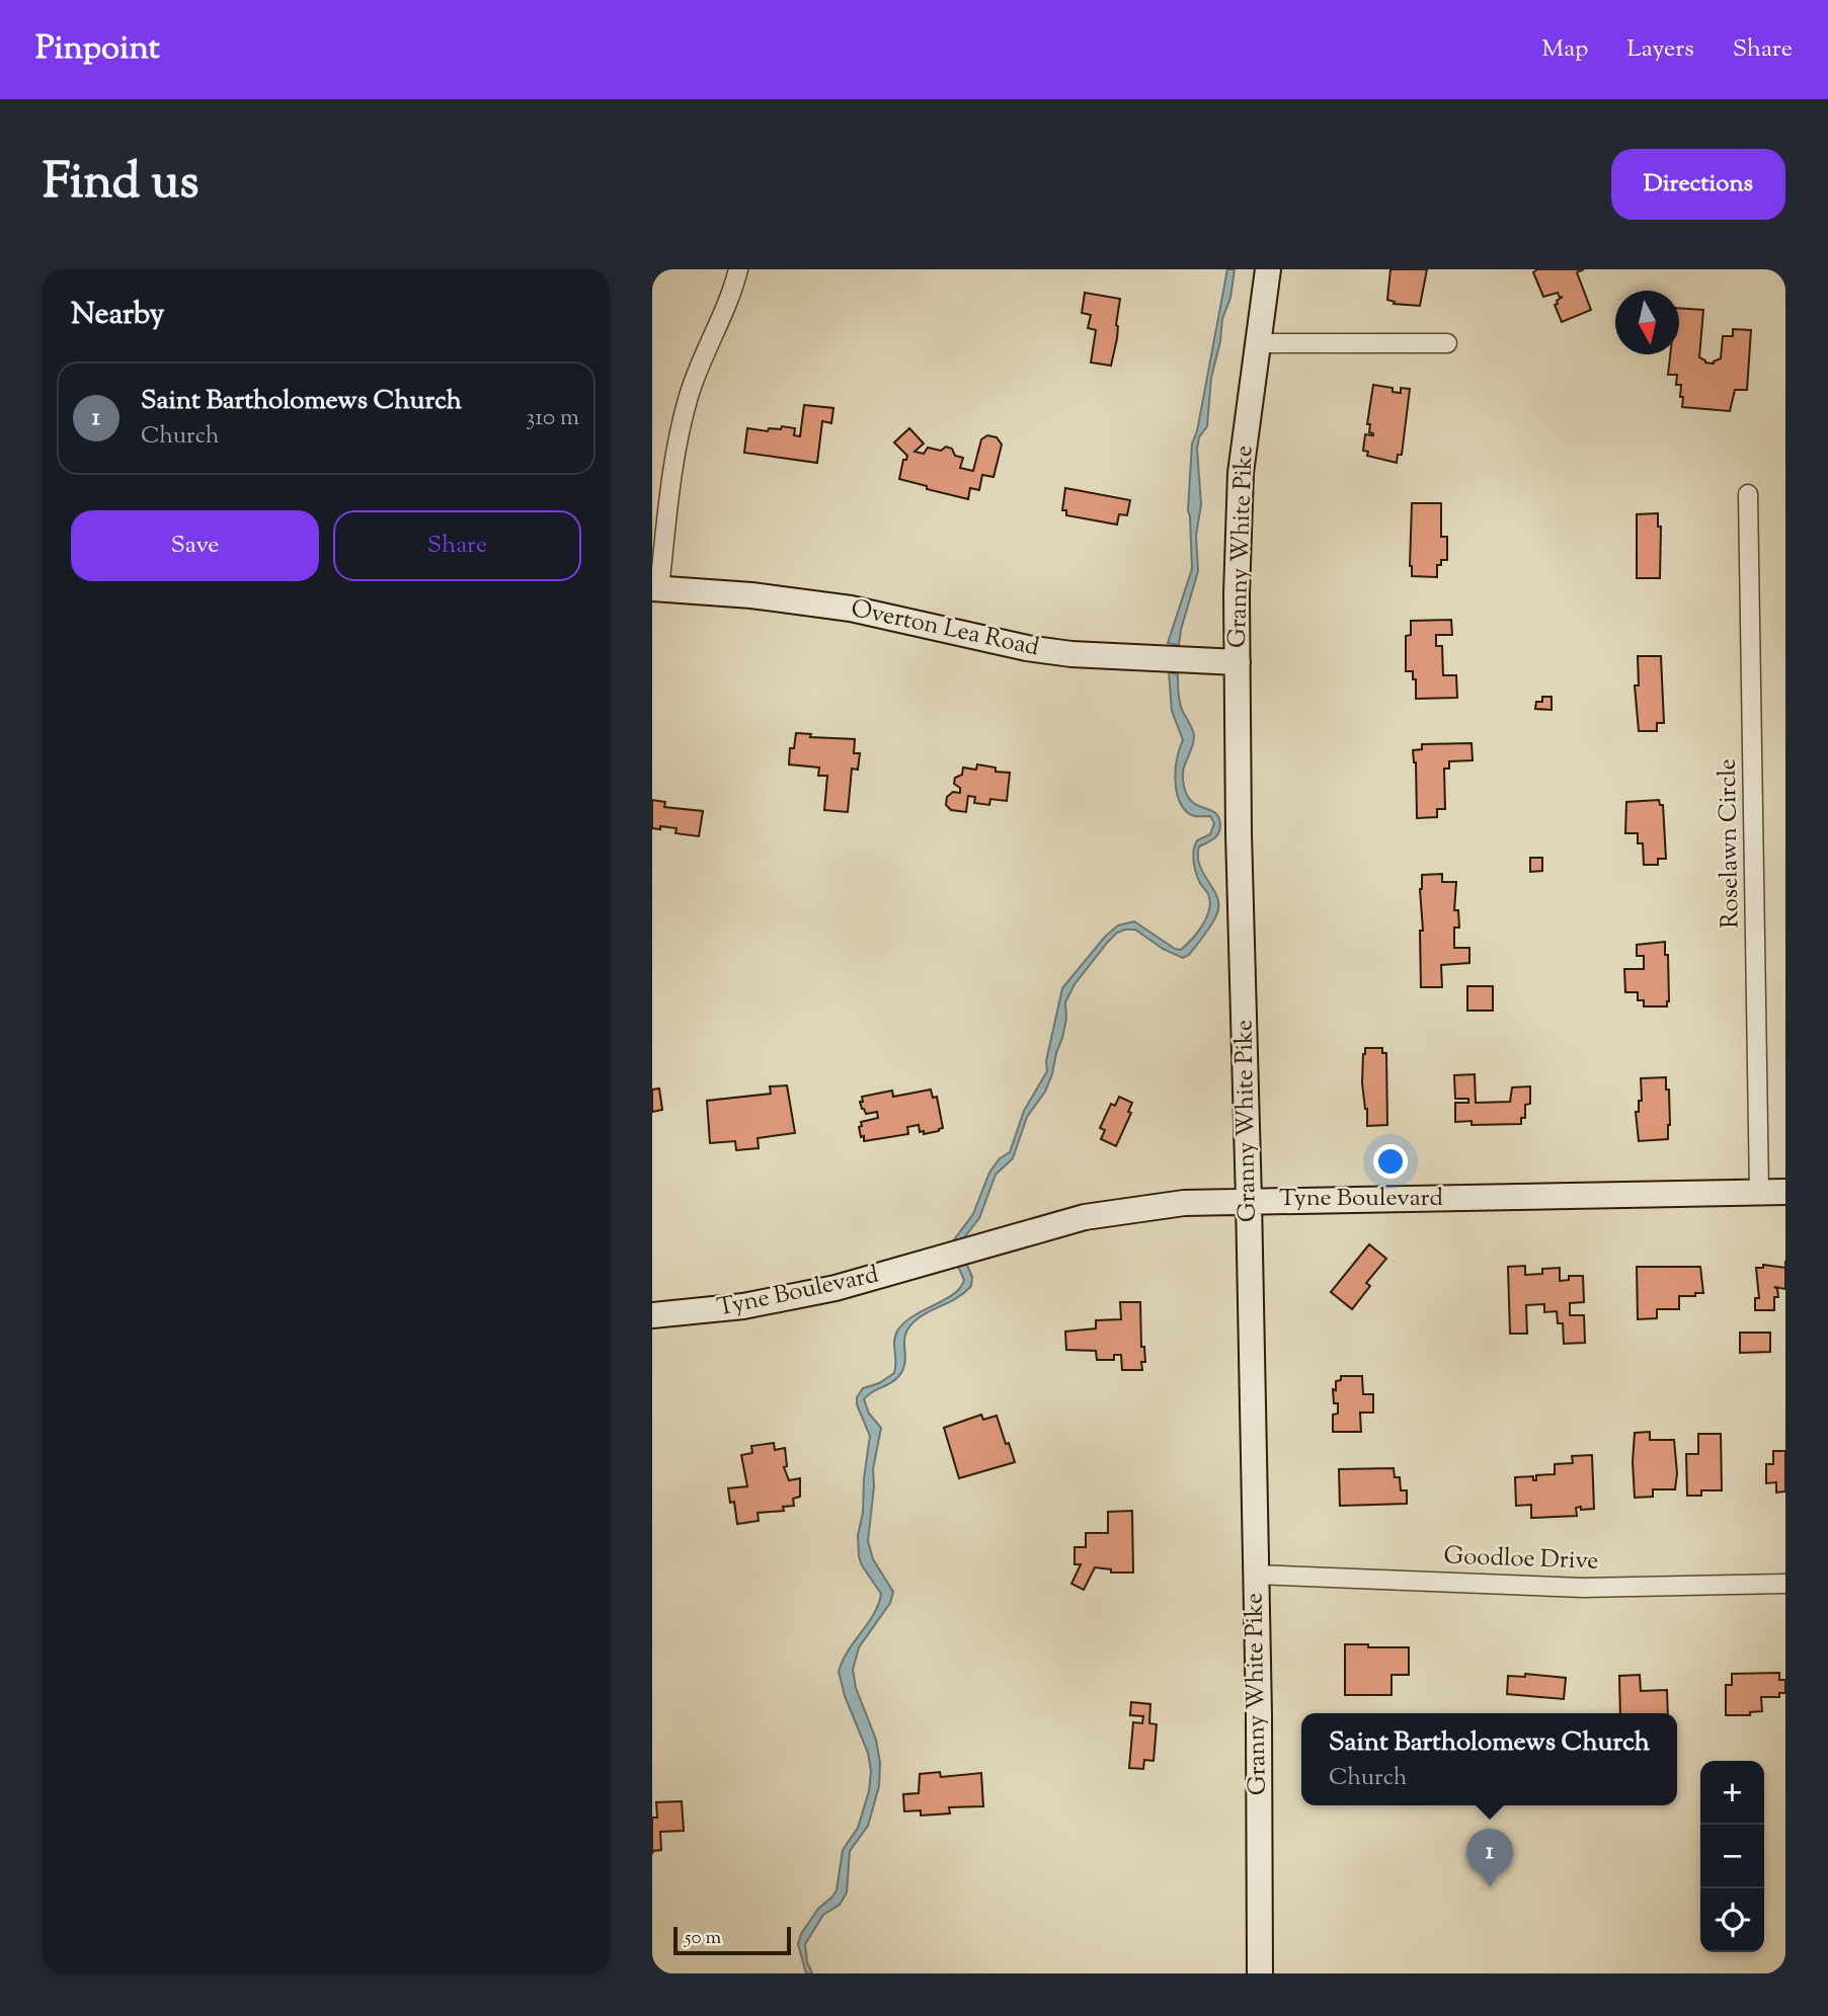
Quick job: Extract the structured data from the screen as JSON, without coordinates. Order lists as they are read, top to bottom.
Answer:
{
  "streets": {
    "street": [
      "Granny White Pike",
      "Overton Lea Road",
      "Roselawn Circle",
      "Tyne Boulevard",
      "Goodloe Drive"
    ]
  },
  "crossings": [
    ["Granny White Pike", "Overton Lea Road"],
    ["Granny White Pike", "Tyne Boulevard"],
    ["Granny White Pike", "Goodloe Drive"],
    ["Roselawn Circle", "Tyne Boulevard"]
  ],
  "scale_bar": "50 m",
  "north": "bottom",
  "page": {
    "header": "Pinpoint",
    "nav": ["Map", "Layers", "Share"],
    "title": "Find us",
    "buttons": [
      "Directions",
      ["Save", "Share"]
    ],
    "heading": "Nearby",
    "list": [
      {
        "mark": "1",
        "name": "Saint Bartholomews Church",
        "note": "Church",
        "value": "310 m"
      }
    ],
    "popup": ["Saint Bartholomews Church", "Church"],
    "map_buttons": ["+", "−"],
    "pins": "1",
    "scale": "50 m"
  }
}
